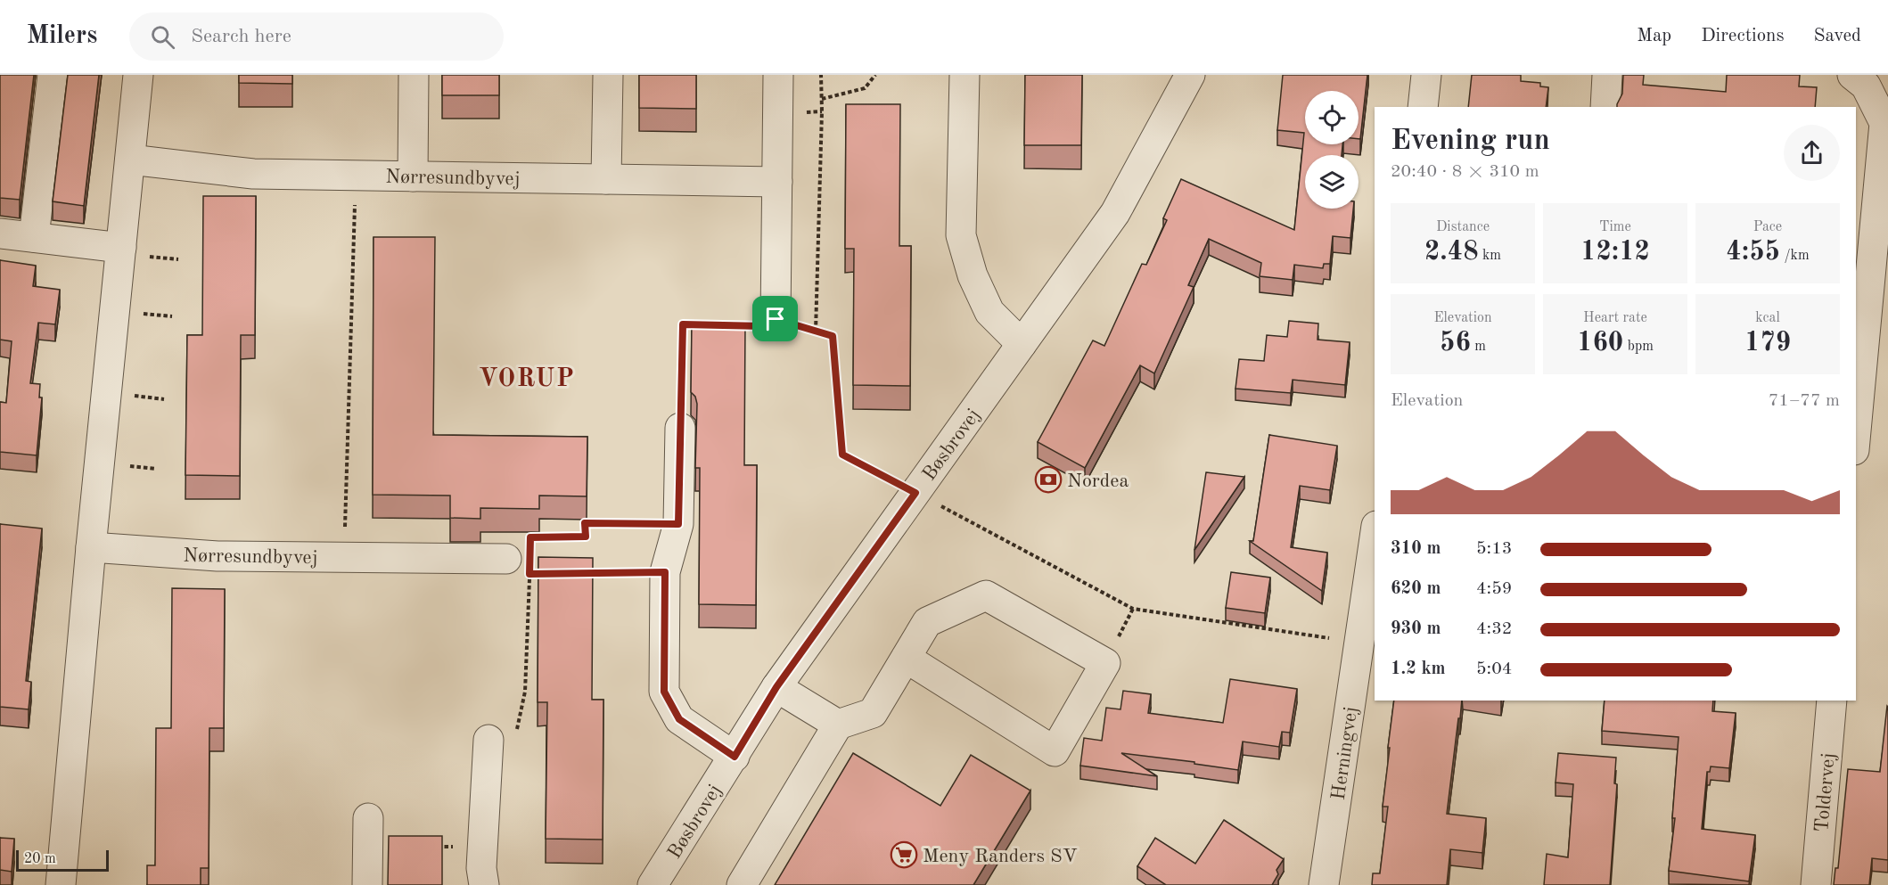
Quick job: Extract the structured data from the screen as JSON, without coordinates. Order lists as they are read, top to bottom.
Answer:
{
  "streets": {
    "street": [
      "Nørresundbyvej",
      "Bøsbrovej",
      "Herningvej",
      "Toldervej"
    ]
  },
  "districts": ["VORUP"],
  "places": {
    "bank": ["Nordea"],
    "supermarket": ["Meny Randers SV"]
  },
  "scale_bar": "20 m",
  "page": {
    "header": "Milers",
    "search": "Search here",
    "nav": ["Map", "Directions", "Saved"],
    "heading": ["Evening run", "20:40 · 8 × 310 m"],
    "stats": [
      ["Distance", "2.48 km"],
      ["Time", "12:12"],
      ["Pace", "4:55 /km"],
      ["Elevation", "56 m"],
      ["Heart rate", "160 bpm"],
      ["kcal", "179"]
    ],
    "chart": ["Elevation", "71–77 m"],
    "list": [
      {
        "name": "310 m",
        "note": "5:13"
      },
      {
        "name": "620 m",
        "note": "4:59"
      },
      {
        "name": "930 m",
        "note": "4:32"
      },
      {
        "name": "1.2 km",
        "note": "5:04"
      }
    ],
    "scale": "20 m"
  }
}
